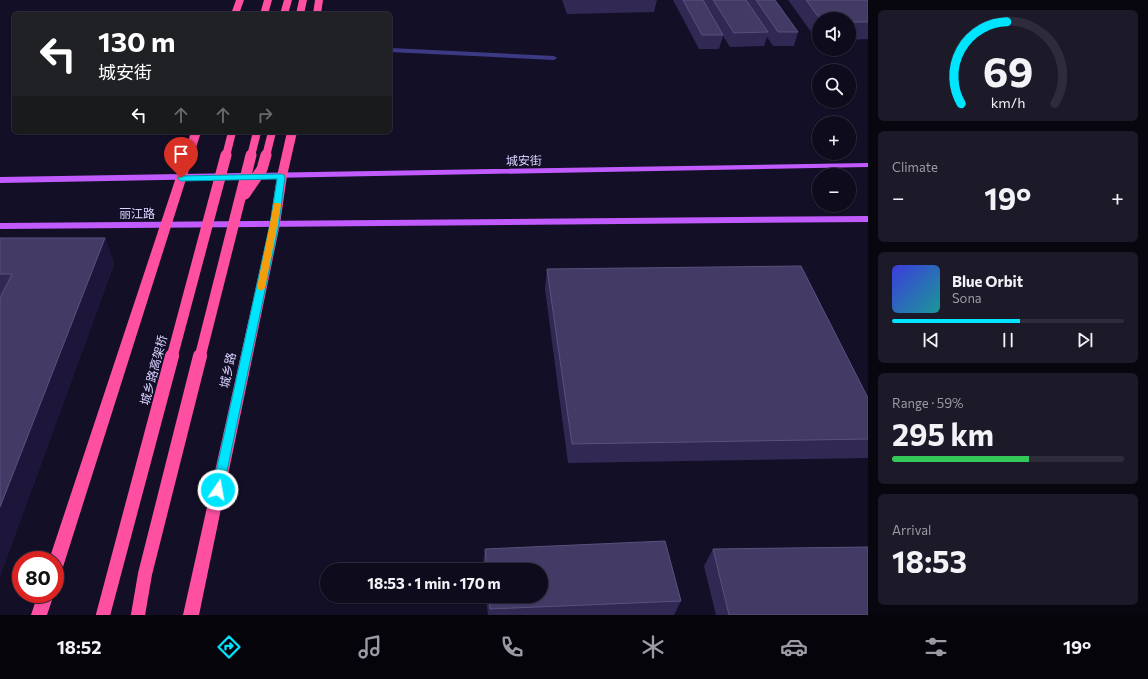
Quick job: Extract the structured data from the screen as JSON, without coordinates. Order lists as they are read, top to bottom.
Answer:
{
  "streets": {
    "highway": ["城乡路高架桥", "城乡路"],
    "main road": ["城安街", "丽江路"]
  },
  "crossings": [
    ["城安街", "城乡路"],
    ["丽江路", "城乡路"]
  ],
  "page": {
    "map_buttons": ["+", "−"],
    "turn": ["130 m", "城安街"],
    "tile": [
      "Climate",
      ["Range · 59%", "295 km"],
      ["Arrival", "18:53"]
    ],
    "heat": ["−", "19°", "+"],
    "song": ["Blue Orbit", "Sona"],
    "limit": "80",
    "trip": "18:53 · 1 min · 170 m",
    "tabs": ["18:52", "19°"],
    "gauge": ["69", "km/h"]
  }
}
